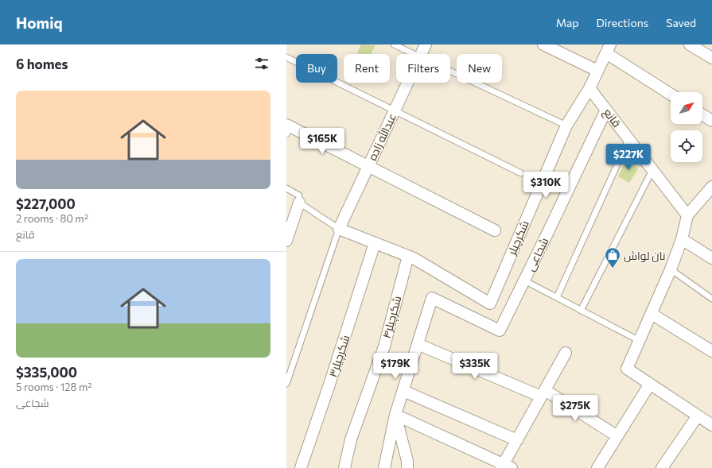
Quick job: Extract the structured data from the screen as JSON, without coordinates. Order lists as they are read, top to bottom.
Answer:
{
  "streets": {
    "street": [
      "قانع",
      "عبدالله زاده",
      "شکرچیلر",
      "شجاعی",
      "شکرچیلر۴",
      "شکرچیلر۳"
    ]
  },
  "crossings": [
    ["قانع", "شکرچیلر"],
    ["قانع", "شجاعی"],
    ["شکرچیلر", "شکرچیلر۴"]
  ],
  "places": {
    "shop": ["نان لواش"]
  },
  "north": "top right",
  "page": {
    "header": "Homiq",
    "nav": ["Map", "Directions", "Saved"],
    "heading": "6 homes",
    "chip": [
      "Buy",
      "Rent",
      "Filters",
      "New"
    ],
    "list": [
      {
        "name": "$227,000",
        "note": "2 rooms · 80 m² · قانع"
      },
      {
        "name": "$335,000",
        "note": "5 rooms · 128 m² · شجاعی"
      }
    ],
    "price": [
      "$165K",
      "$227K",
      "$310K",
      "$179K",
      "$335K",
      "$275K"
    ]
  }
}
